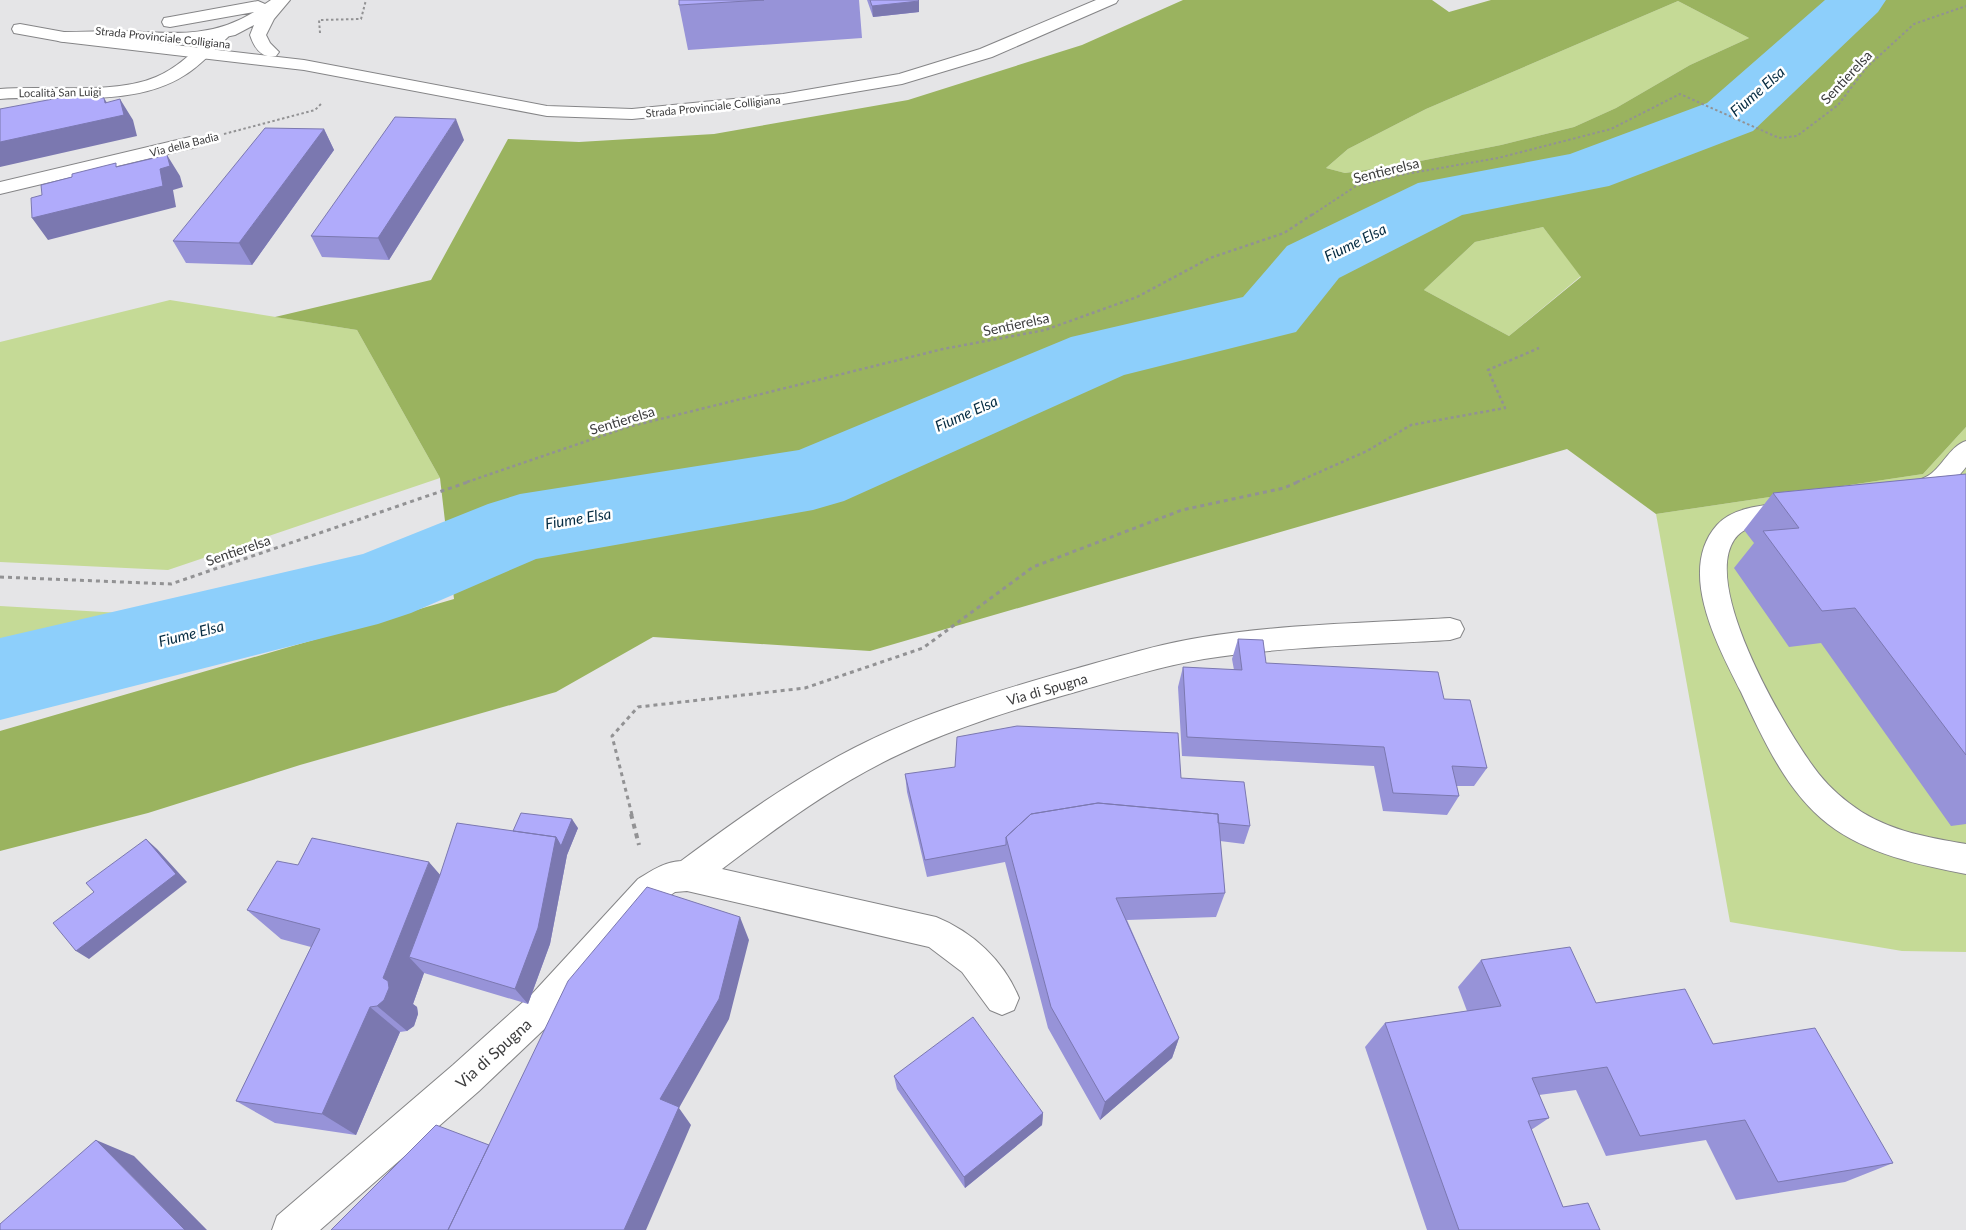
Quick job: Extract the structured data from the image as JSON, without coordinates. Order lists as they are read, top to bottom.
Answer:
{
  "streets": {
    "street": [
      "Strada Provinciale Colligiana",
      "Località San Luigi",
      "Via della Badia",
      "Via di Spugna"
    ],
    "path": ["Sentierelsa"]
  },
  "crossings": [
    ["Strada Provinciale Colligiana", "Località San Luigi"]
  ],
  "water": ["Fiume Elsa"]
}
